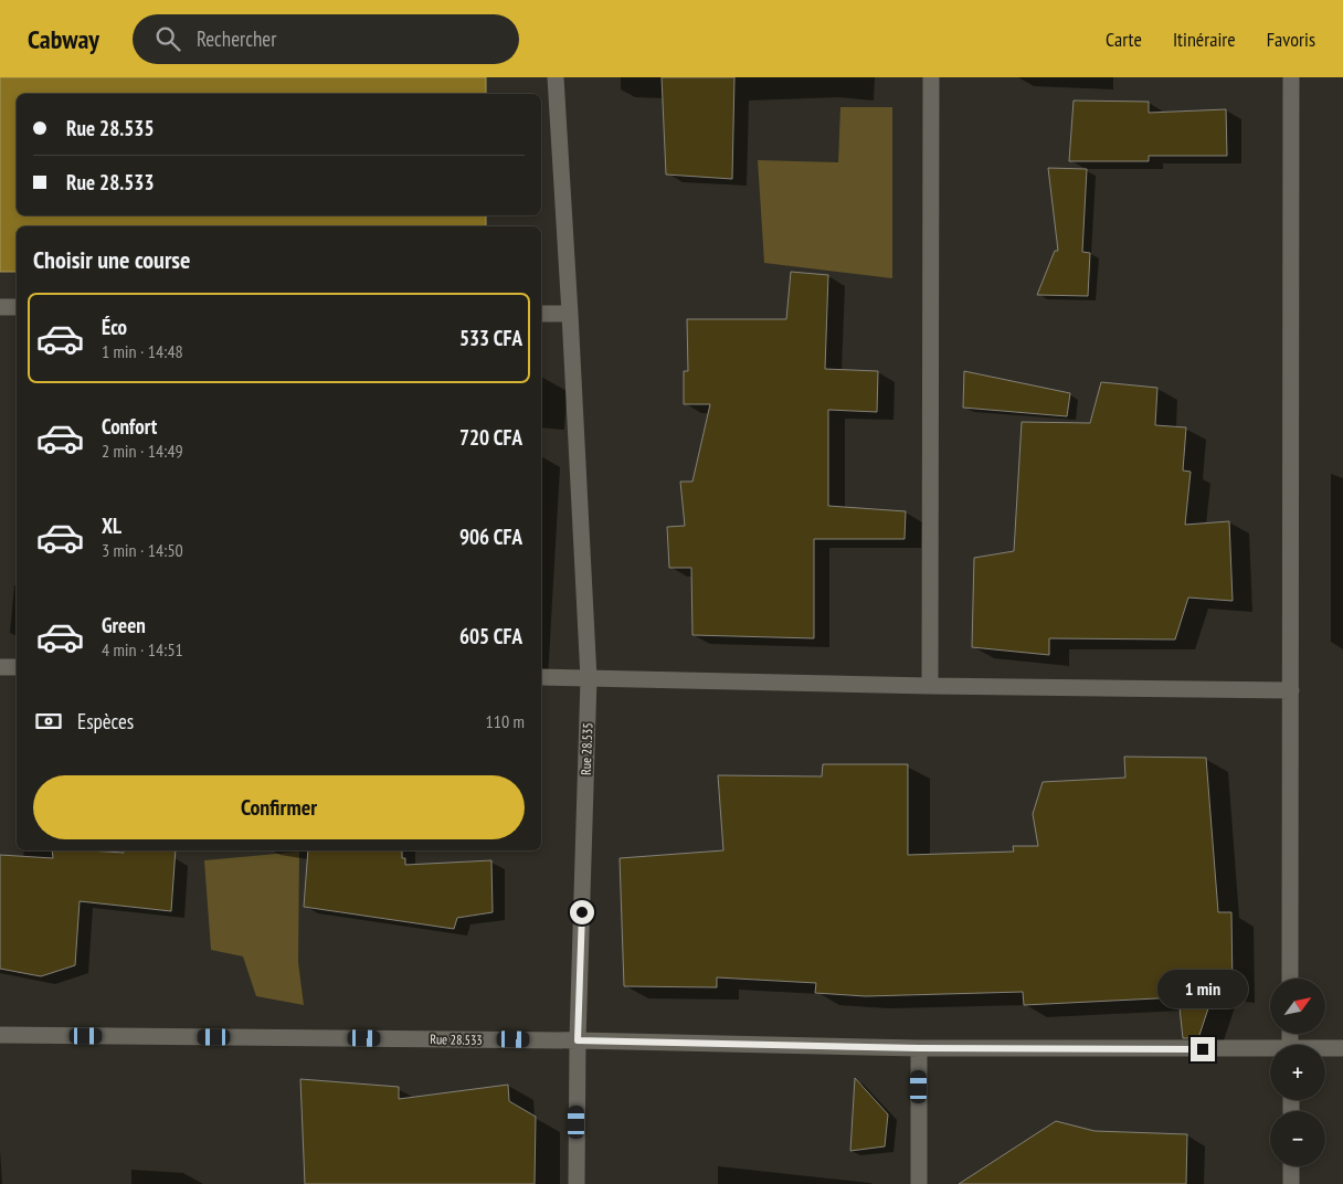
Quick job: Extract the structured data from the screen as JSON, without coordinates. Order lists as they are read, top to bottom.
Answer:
{
  "streets": {
    "street": ["Rue 28.535", "Rue 28.533"]
  },
  "crossings": [
    ["Rue 28.535", "Rue 28.533"]
  ],
  "north": "top right",
  "page": {
    "header": "Cabway",
    "search": "Rechercher",
    "nav": ["Carte", "Itinéraire", "Favoris"],
    "banner": ["Rue 28.535", "Rue 28.533"],
    "heading": "Choisir une course",
    "list": [
      {
        "name": "Éco",
        "note": "1 min · 14:48",
        "value": "533 CFA"
      },
      {
        "name": "Confort",
        "note": "2 min · 14:49",
        "value": "720 CFA"
      },
      {
        "name": "XL",
        "note": "3 min · 14:50",
        "value": "906 CFA"
      },
      {
        "name": "Green",
        "note": "4 min · 14:51",
        "value": "605 CFA"
      }
    ],
    "pay": ["Espèces", "110 m"],
    "buttons": "Confirmer",
    "bubble": "1 min",
    "map_buttons": ["+", "−"]
  }
}
